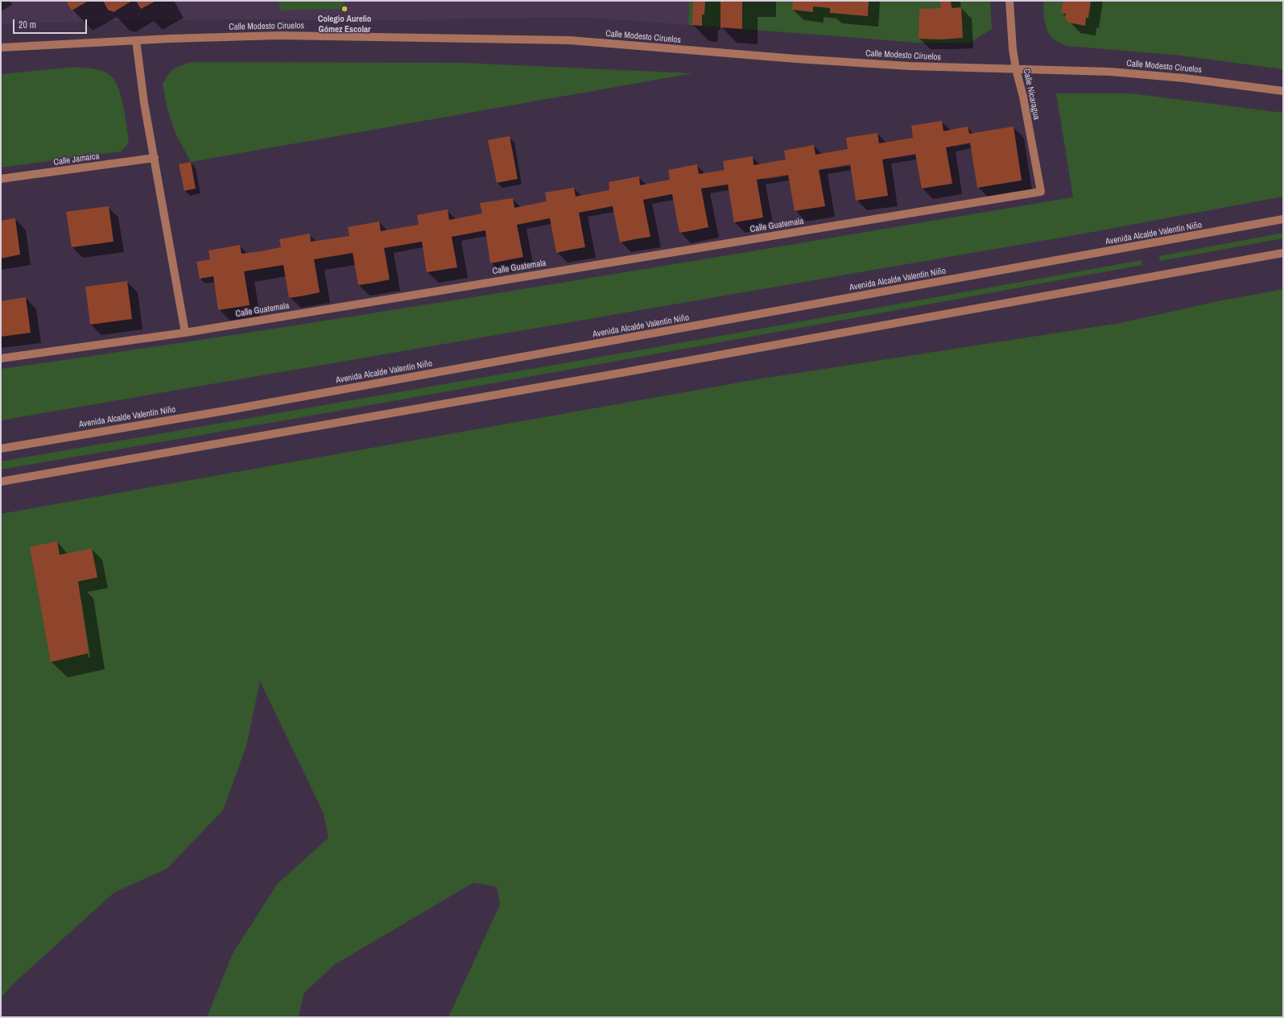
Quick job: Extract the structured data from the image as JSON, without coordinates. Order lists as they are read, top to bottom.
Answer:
{
  "streets": {
    "street": [
      "Calle Modesto Ciruelos",
      "Calle Nicaragua",
      "Calle Jamaica",
      "Calle Guatemala",
      "Avenida Alcalde Valentín Niño"
    ]
  },
  "crossings": [
    ["Calle Modesto Ciruelos", "Calle Nicaragua"],
    ["Calle Nicaragua", "Calle Guatemala"]
  ],
  "places": ["Colegio Aurelio Gómez Escolar"],
  "scale_bar": "20 m"
}
